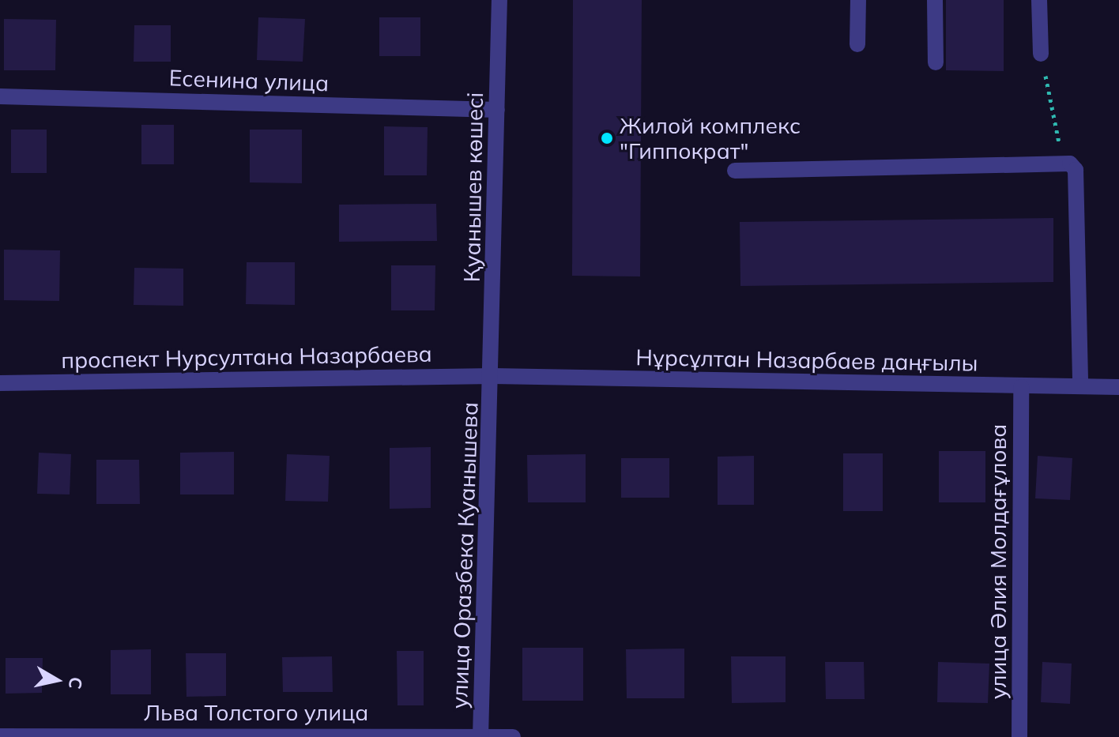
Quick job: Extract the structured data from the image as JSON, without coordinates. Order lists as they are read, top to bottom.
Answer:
{
  "streets": {
    "street": [
      "Есенина улица",
      "Қуанышев көшесі",
      "проспект Нурсултана Назарбаева",
      "Нұрсұлтан Назарбаев даңғылы",
      "улица Оразбека Куанышева",
      "улица Әлия Молдағұлова",
      "Льва Толстого улица"
    ]
  },
  "crossings": [
    ["Есенина улица", "Қуанышев көшесі"],
    ["Қуанышев көшесі", "проспект Нурсултана Назарбаева"],
    ["Қуанышев көшесі", "Нұрсұлтан Назарбаев даңғылы"],
    ["Қуанышев көшесі", "улица Оразбека Куанышева"],
    ["проспект Нурсултана Назарбаева", "Нұрсұлтан Назарбаев даңғылы"],
    ["проспект Нурсултана Назарбаева", "улица Оразбека Куанышева"],
    ["Нұрсұлтан Назарбаев даңғылы", "улица Оразбека Куанышева"],
    ["Нұрсұлтан Назарбаев даңғылы", "улица Әлия Молдағұлова"],
    ["улица Оразбека Куанышева", "Льва Толстого улица"]
  ],
  "places": ["Жилой комплекс \"Гиппократ\""],
  "north": "right"
}
